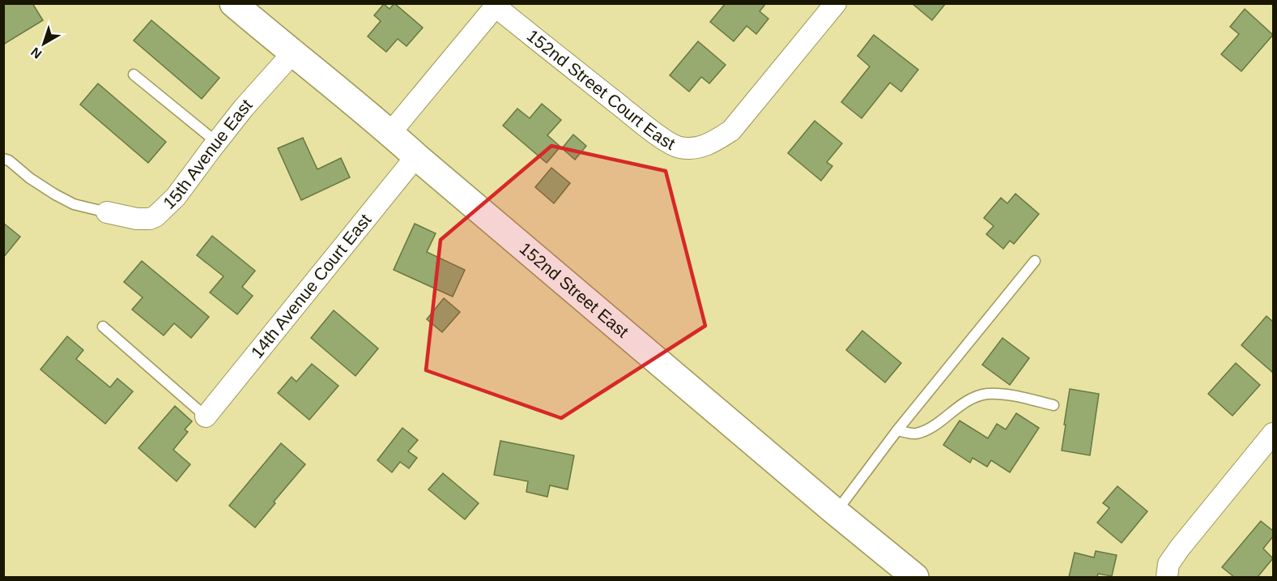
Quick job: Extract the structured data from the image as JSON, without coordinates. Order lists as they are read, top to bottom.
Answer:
{
  "streets": {
    "main road": ["152nd Street East"],
    "street": ["152nd Street Court East", "15th Avenue East", "14th Avenue Court East"]
  },
  "crossings": [
    ["15th Avenue East", "152nd Street East"],
    ["14th Avenue Court East", "152nd Street East"]
  ],
  "north": "bottom left"
}
